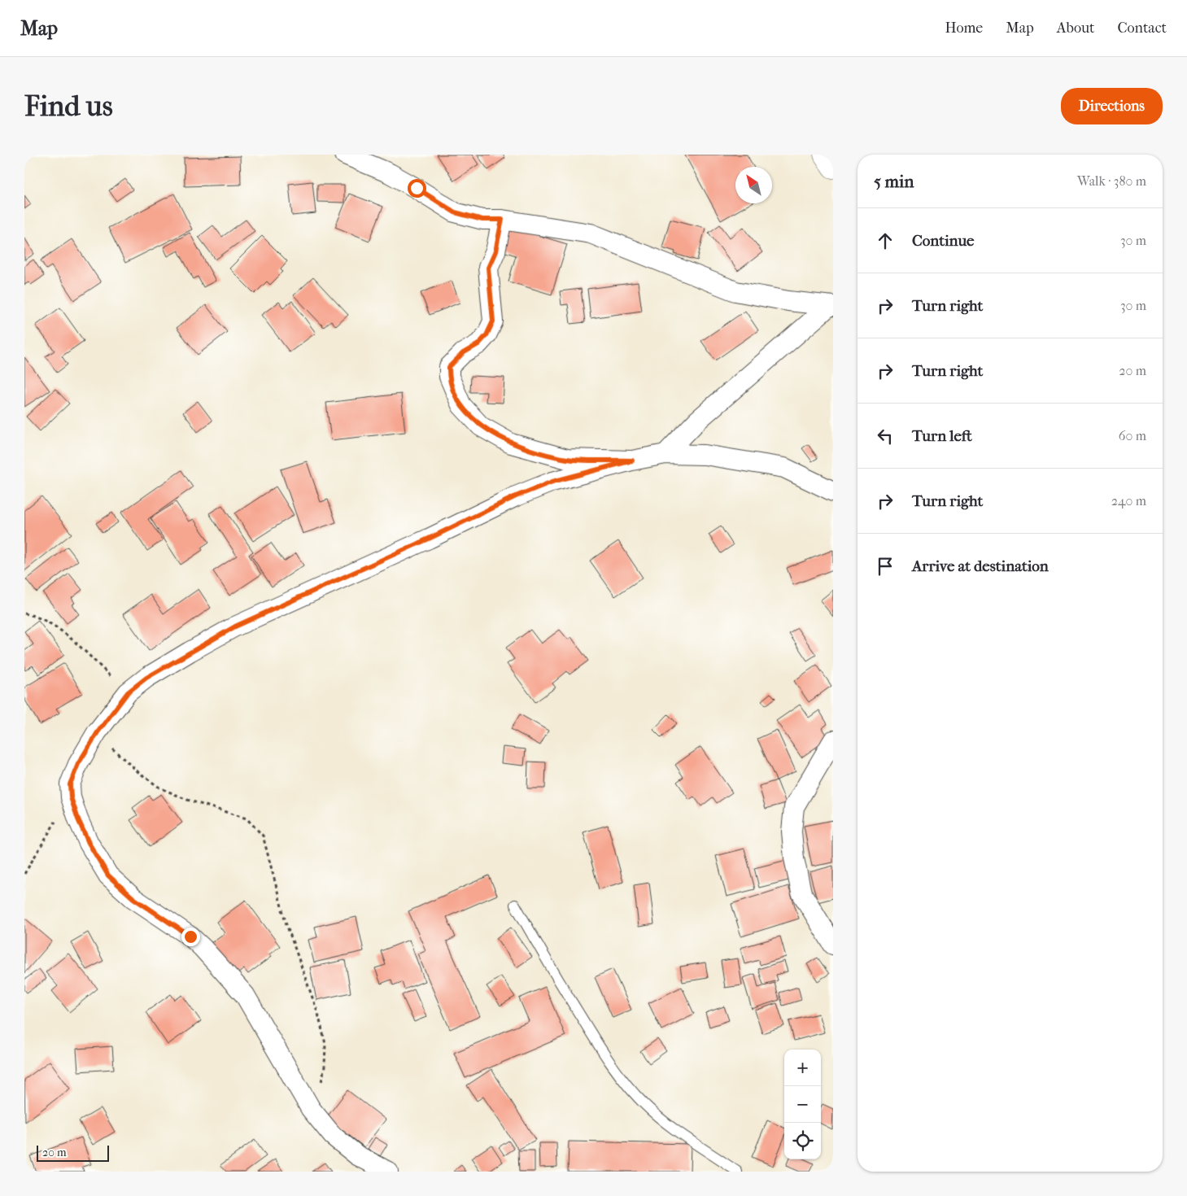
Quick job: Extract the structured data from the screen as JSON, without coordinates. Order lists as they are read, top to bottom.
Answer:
{
  "scale_bar": "20 m",
  "north": "top left",
  "page": {
    "header": "Map",
    "nav": [
      "Home",
      "Map",
      "About",
      "Contact"
    ],
    "buttons": "Directions",
    "title": "Find us",
    "heading": ["5 min", "Walk · 380 m"],
    "list": [
      ["Continue", "30 m"],
      ["Turn right", "30 m"],
      ["Turn right", "20 m"],
      ["Turn left", "60 m"],
      ["Turn right", "240 m"],
      "Arrive at destination"
    ],
    "map_buttons": ["+", "−"],
    "scale": "20 m"
  }
}
